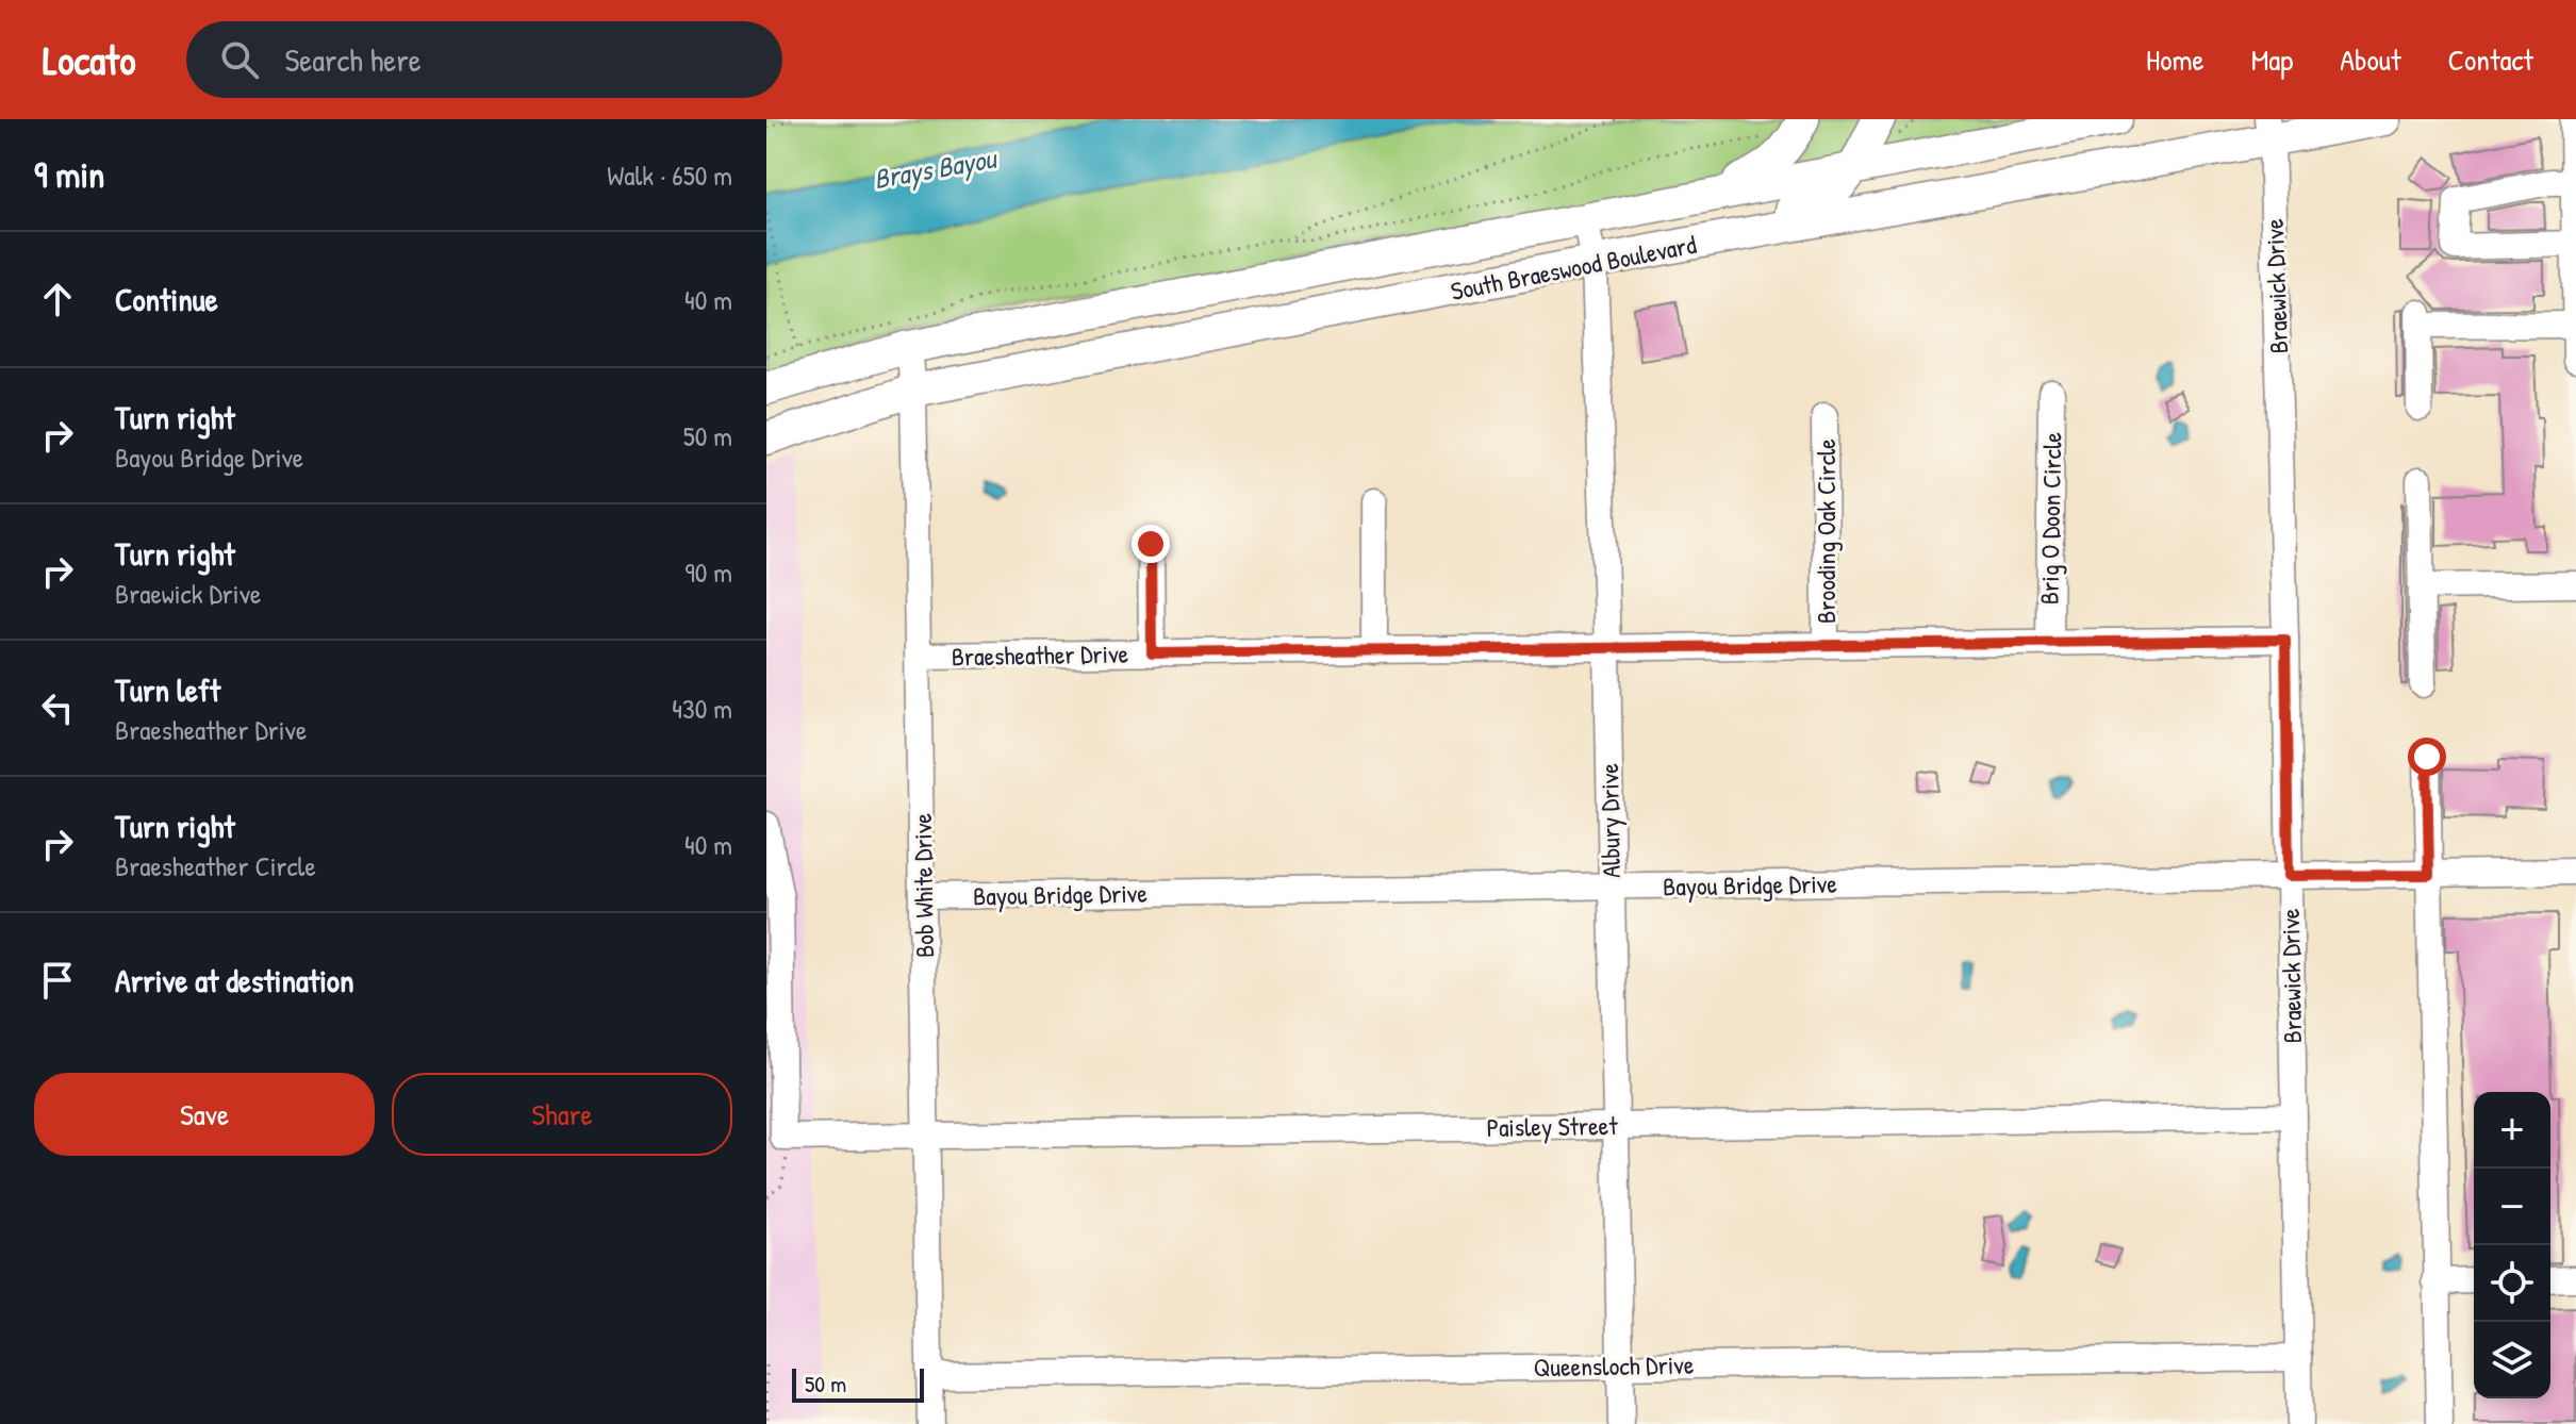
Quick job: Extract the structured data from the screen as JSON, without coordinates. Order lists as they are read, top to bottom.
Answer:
{
  "streets": {
    "main road": ["South Braeswood Boulevard"],
    "street": [
      "Braewick Drive",
      "Brig O Doon Circle",
      "Brooding Oak Circle",
      "Braesheather Drive",
      "Albury Drive",
      "Bayou Bridge Drive",
      "Bob White Drive",
      "Paisley Street",
      "Queensloch Drive"
    ]
  },
  "crossings": [
    ["South Braeswood Boulevard", "Braewick Drive"],
    ["South Braeswood Boulevard", "Albury Drive"],
    ["South Braeswood Boulevard", "Bob White Drive"],
    ["Braewick Drive", "Braesheather Drive"],
    ["Braewick Drive", "Bayou Bridge Drive"],
    ["Braewick Drive", "Paisley Street"],
    ["Braewick Drive", "Queensloch Drive"],
    ["Brig O Doon Circle", "Braesheather Drive"],
    ["Brooding Oak Circle", "Braesheather Drive"],
    ["Braesheather Drive", "Albury Drive"],
    ["Braesheather Drive", "Bob White Drive"],
    ["Albury Drive", "Bayou Bridge Drive"],
    ["Albury Drive", "Paisley Street"],
    ["Albury Drive", "Queensloch Drive"],
    ["Bayou Bridge Drive", "Bob White Drive"],
    ["Bob White Drive", "Paisley Street"],
    ["Bob White Drive", "Queensloch Drive"]
  ],
  "water": ["Brays Bayou"],
  "scale_bar": "50 m",
  "page": {
    "header": "Locato",
    "search": "Search here",
    "nav": [
      "Home",
      "Map",
      "About",
      "Contact"
    ],
    "heading": ["9 min", "Walk · 650 m"],
    "list": [
      ["Continue", "40 m"],
      ["Turn right", "Bayou Bridge Drive", "50 m"],
      ["Turn right", "Braewick Drive", "90 m"],
      ["Turn left", "Braesheather Drive", "430 m"],
      ["Turn right", "Braesheather Circle", "40 m"],
      "Arrive at destination"
    ],
    "buttons": ["Save", "Share"],
    "map_buttons": ["+", "−"],
    "scale": "50 m"
  }
}
